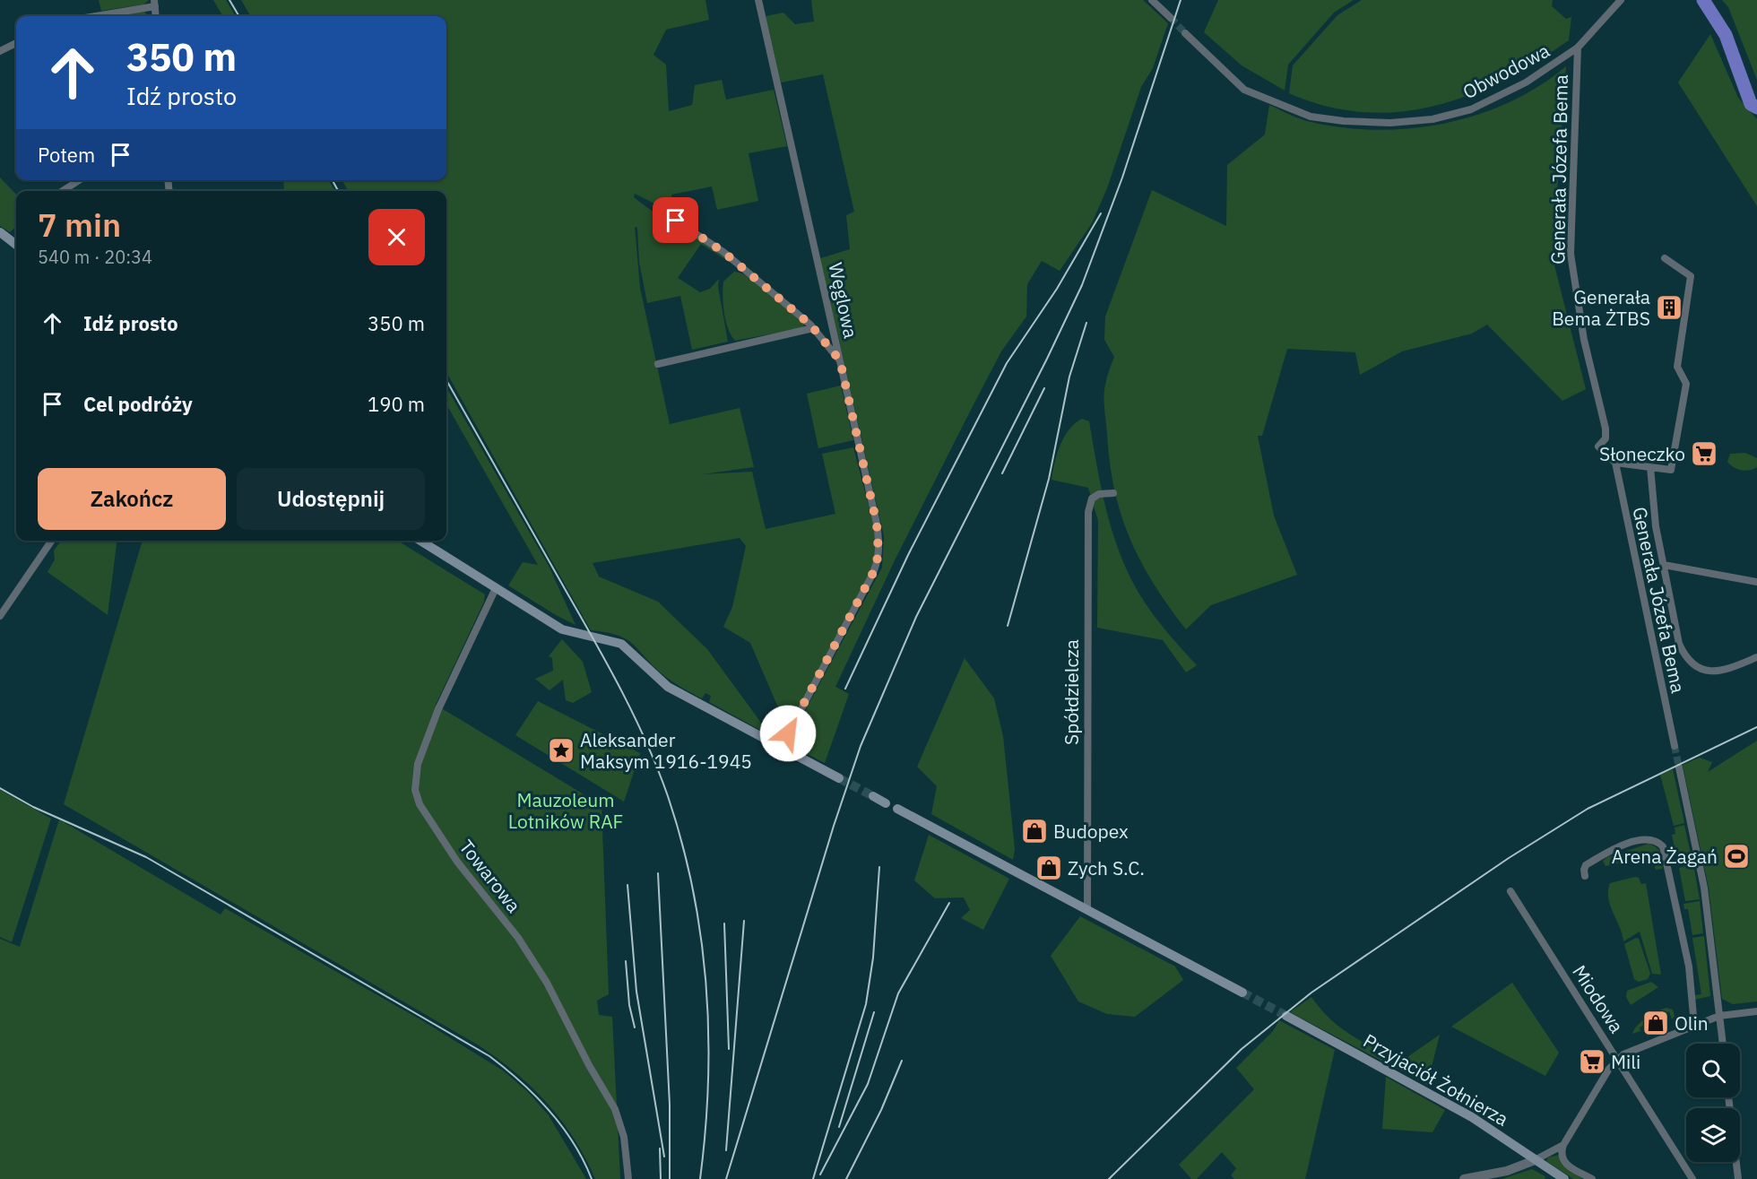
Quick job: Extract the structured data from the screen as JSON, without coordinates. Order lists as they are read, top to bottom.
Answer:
{
  "streets": {
    "main road": ["Przyjaciół Żołnierza"],
    "street": [
      "Obwodowa",
      "Generała Józefa Bema",
      "Węglowa",
      "Spółdzielcza",
      "Towarowa",
      "Miodowa"
    ]
  },
  "crossings": [
    ["Obwodowa", "Generała Józefa Bema"]
  ],
  "parks": ["Mauzoleum Lotników RAF"],
  "places": {
    "building": ["Generała Bema ŻTBS"],
    "supermarket": ["Słoneczko", "Mili"],
    "place": ["Aleksander Maksym 1916-1945"],
    "shop": ["Budopex", "Zych S.C.", "Olin"],
    "sports": ["Arena Żagań"]
  },
  "page": {
    "turn": ["350 m", "Idź prosto"],
    "then": "Potem",
    "heading": ["7 min", "540 m · 20:34"],
    "list": [
      {
        "name": "Idź prosto",
        "value": "350 m"
      },
      {
        "name": "Cel podróży",
        "value": "190 m"
      }
    ],
    "buttons": ["Zakończ", "Udostępnij"]
  }
}
